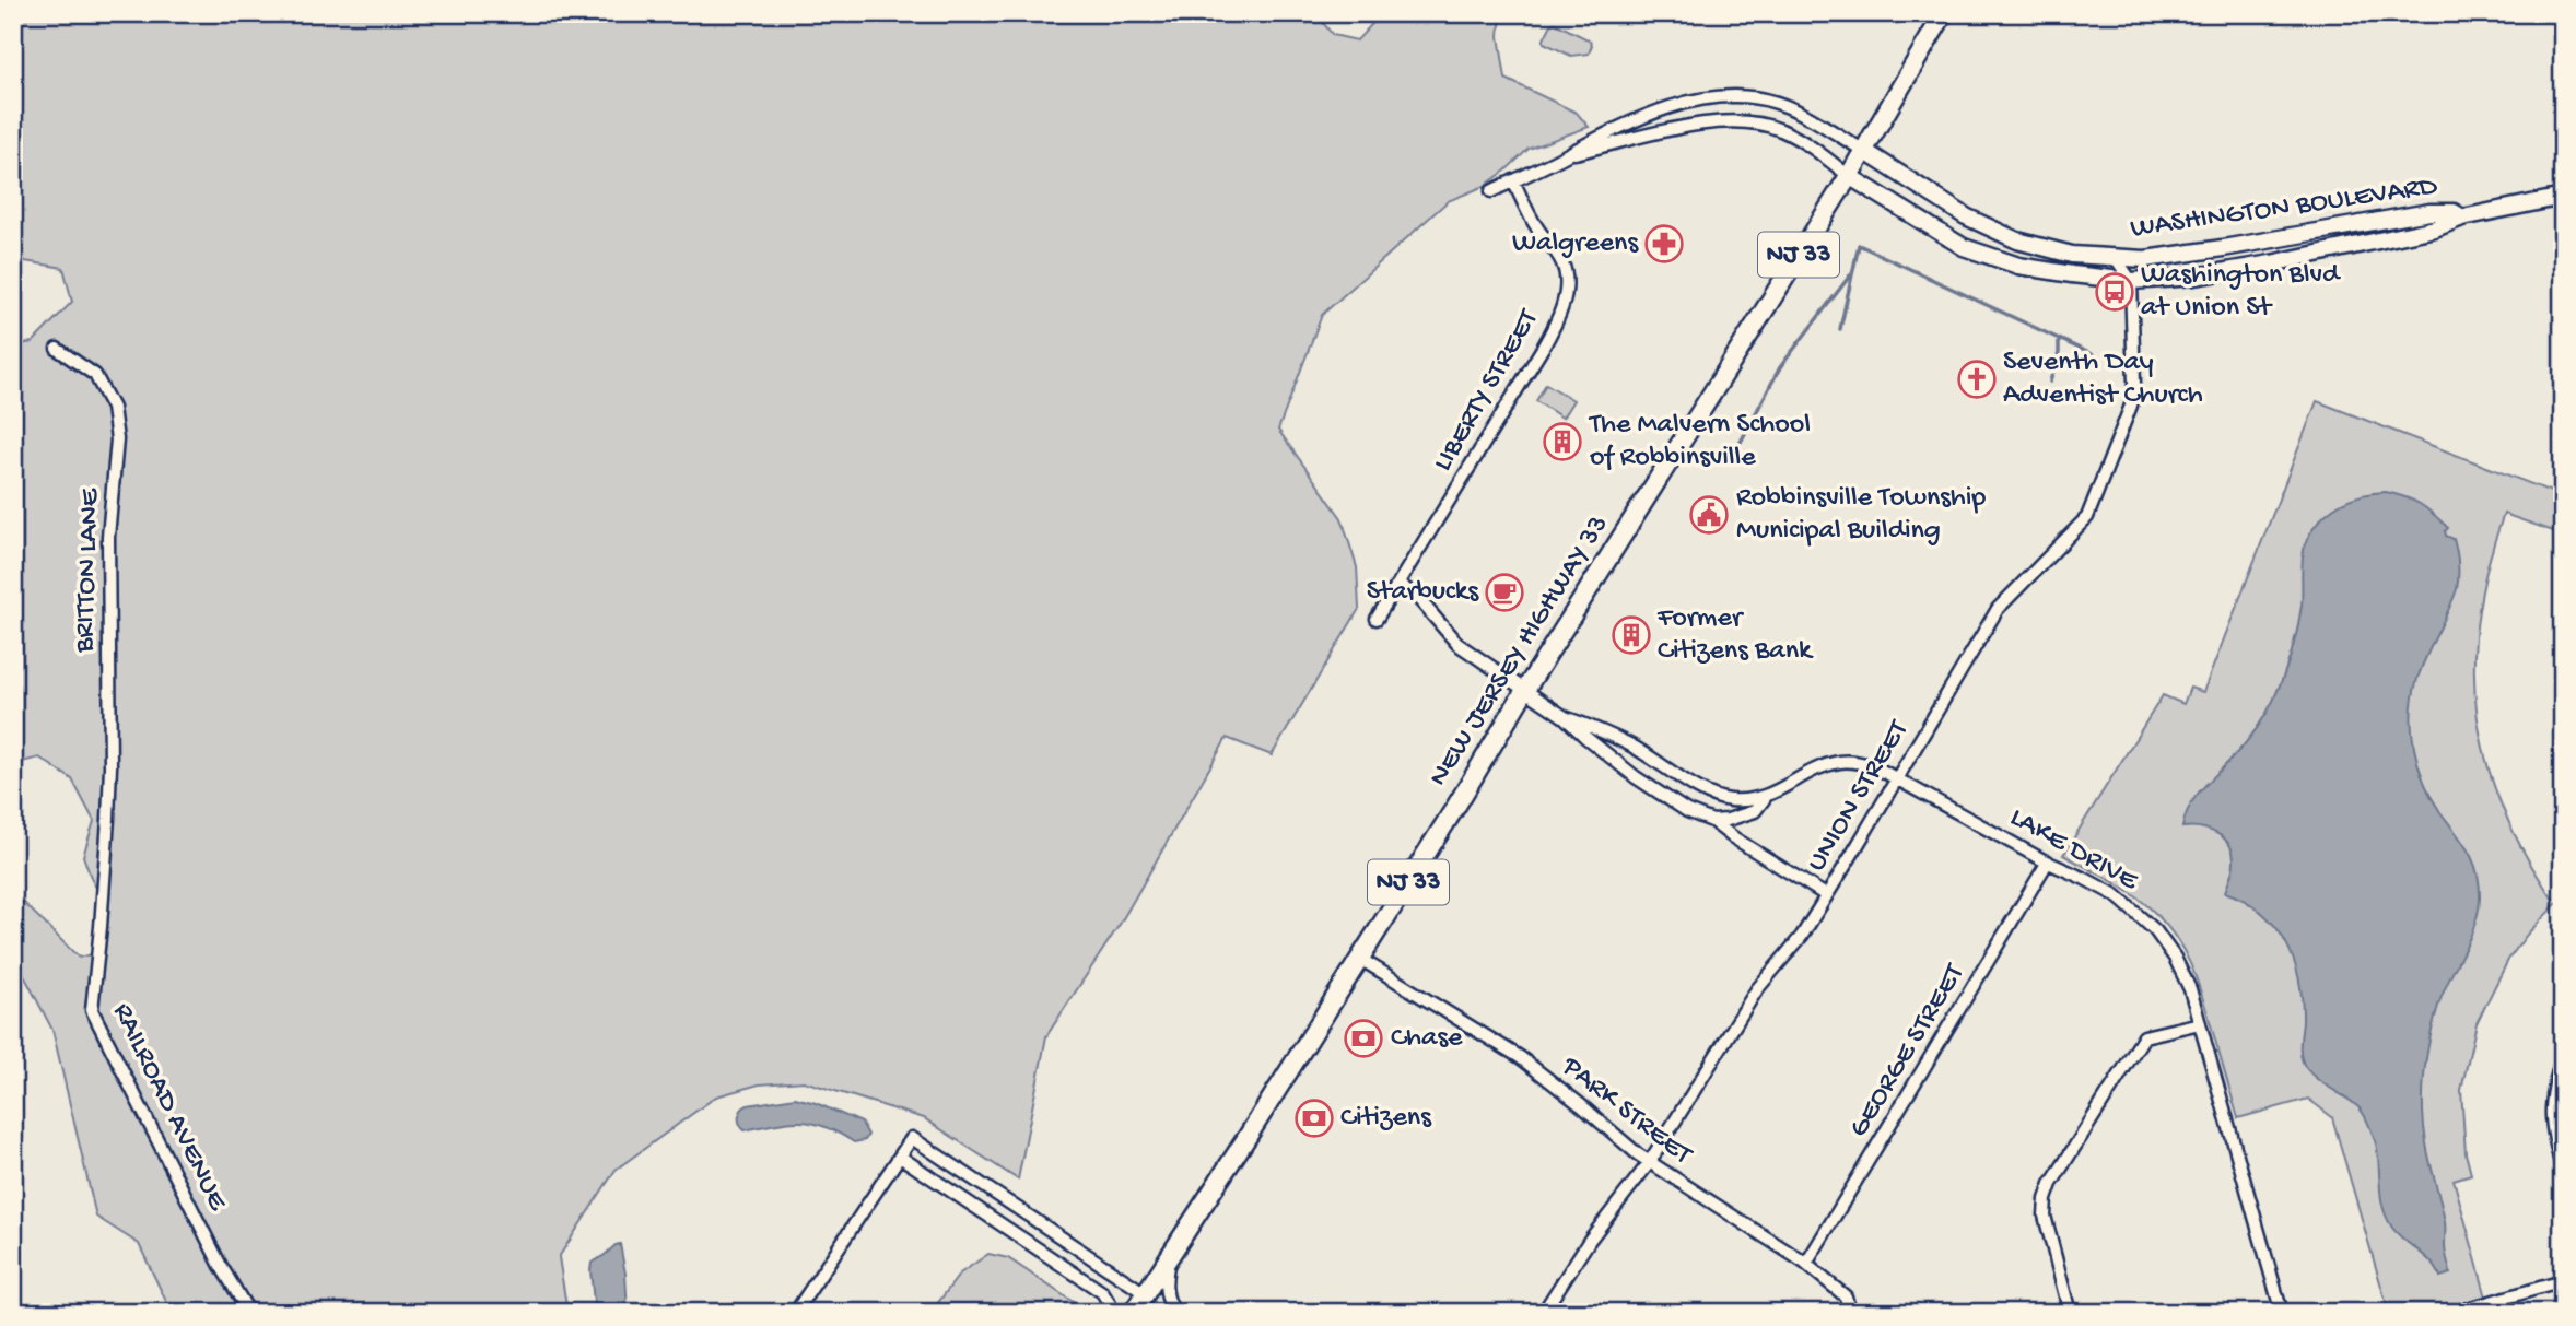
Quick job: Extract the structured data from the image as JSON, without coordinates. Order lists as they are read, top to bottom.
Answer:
{
  "streets": {
    "main road": ["NJ 33", "NEW JERSEY HIGHWAY 33"],
    "street": [
      "WASHINGTON BOULEVARD",
      "LIBERTY STREET",
      "BRITTON LANE",
      "UNION STREET",
      "LAKE DRIVE",
      "GEORGE STREET",
      "RAILROAD AVENUE",
      "PARK STREET"
    ]
  },
  "crossings": [
    ["WASHINGTON BOULEVARD", "LIBERTY STREET"],
    ["WASHINGTON BOULEVARD", "NEW JERSEY HIGHWAY 33"],
    ["WASHINGTON BOULEVARD", "UNION STREET"],
    ["LIBERTY STREET", "LAKE DRIVE"],
    ["BRITTON LANE", "RAILROAD AVENUE"],
    ["NEW JERSEY HIGHWAY 33", "LAKE DRIVE"],
    ["NEW JERSEY HIGHWAY 33", "PARK STREET"],
    ["UNION STREET", "LAKE DRIVE"],
    ["UNION STREET", "PARK STREET"],
    ["LAKE DRIVE", "GEORGE STREET"],
    ["GEORGE STREET", "PARK STREET"]
  ],
  "places": {
    "pharmacy": ["Walgreens"],
    "bus stop": ["Washington Blvd at Union St"],
    "church": ["Seventh Day Adventist Church"],
    "building": ["The Malvern School of Robbinsville", "Former Citizens Bank"],
    "public building": ["Robbinsville Township Municipal Building"],
    "cafe": ["Starbucks"],
    "bank": ["Chase", "Citizens"]
  }
}
